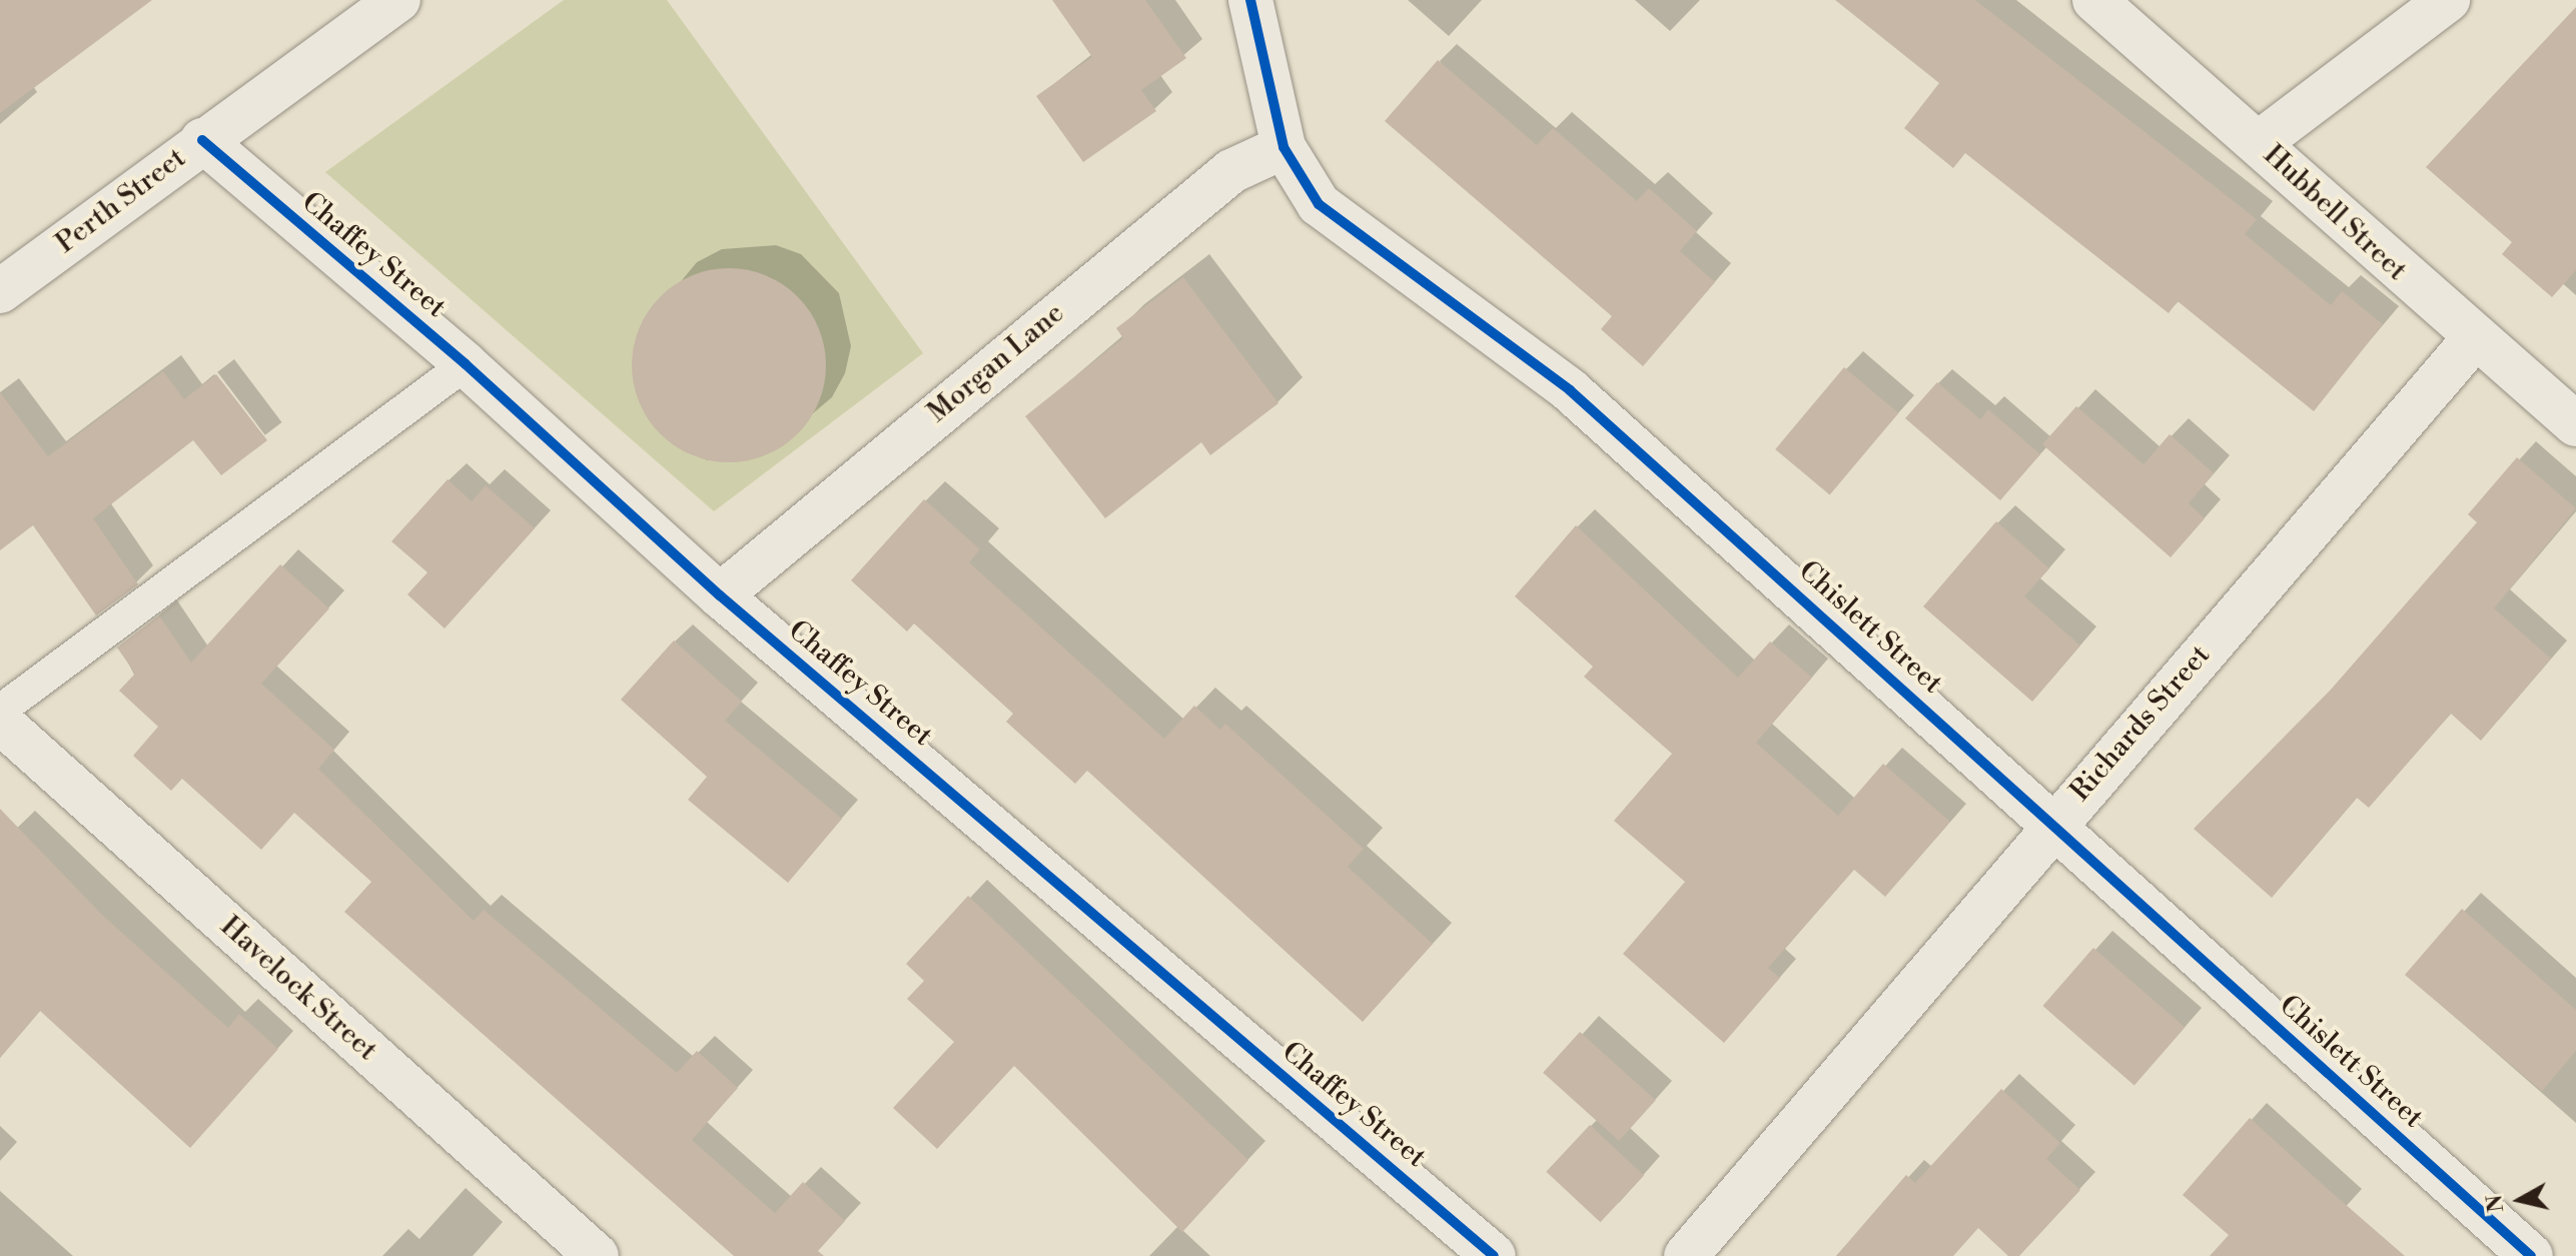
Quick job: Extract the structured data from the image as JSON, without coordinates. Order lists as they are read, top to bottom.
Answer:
{
  "streets": {
    "street": [
      "Perth Street",
      "Hubbell Street",
      "Chaffey Street",
      "Morgan Lane",
      "Chislett Street",
      "Richards Street",
      "Havelock Street"
    ]
  },
  "crossings": [
    ["Perth Street", "Chaffey Street"],
    ["Hubbell Street", "Richards Street"],
    ["Chaffey Street", "Morgan Lane"],
    ["Morgan Lane", "Chislett Street"],
    ["Chislett Street", "Richards Street"]
  ],
  "north": "left"
}
